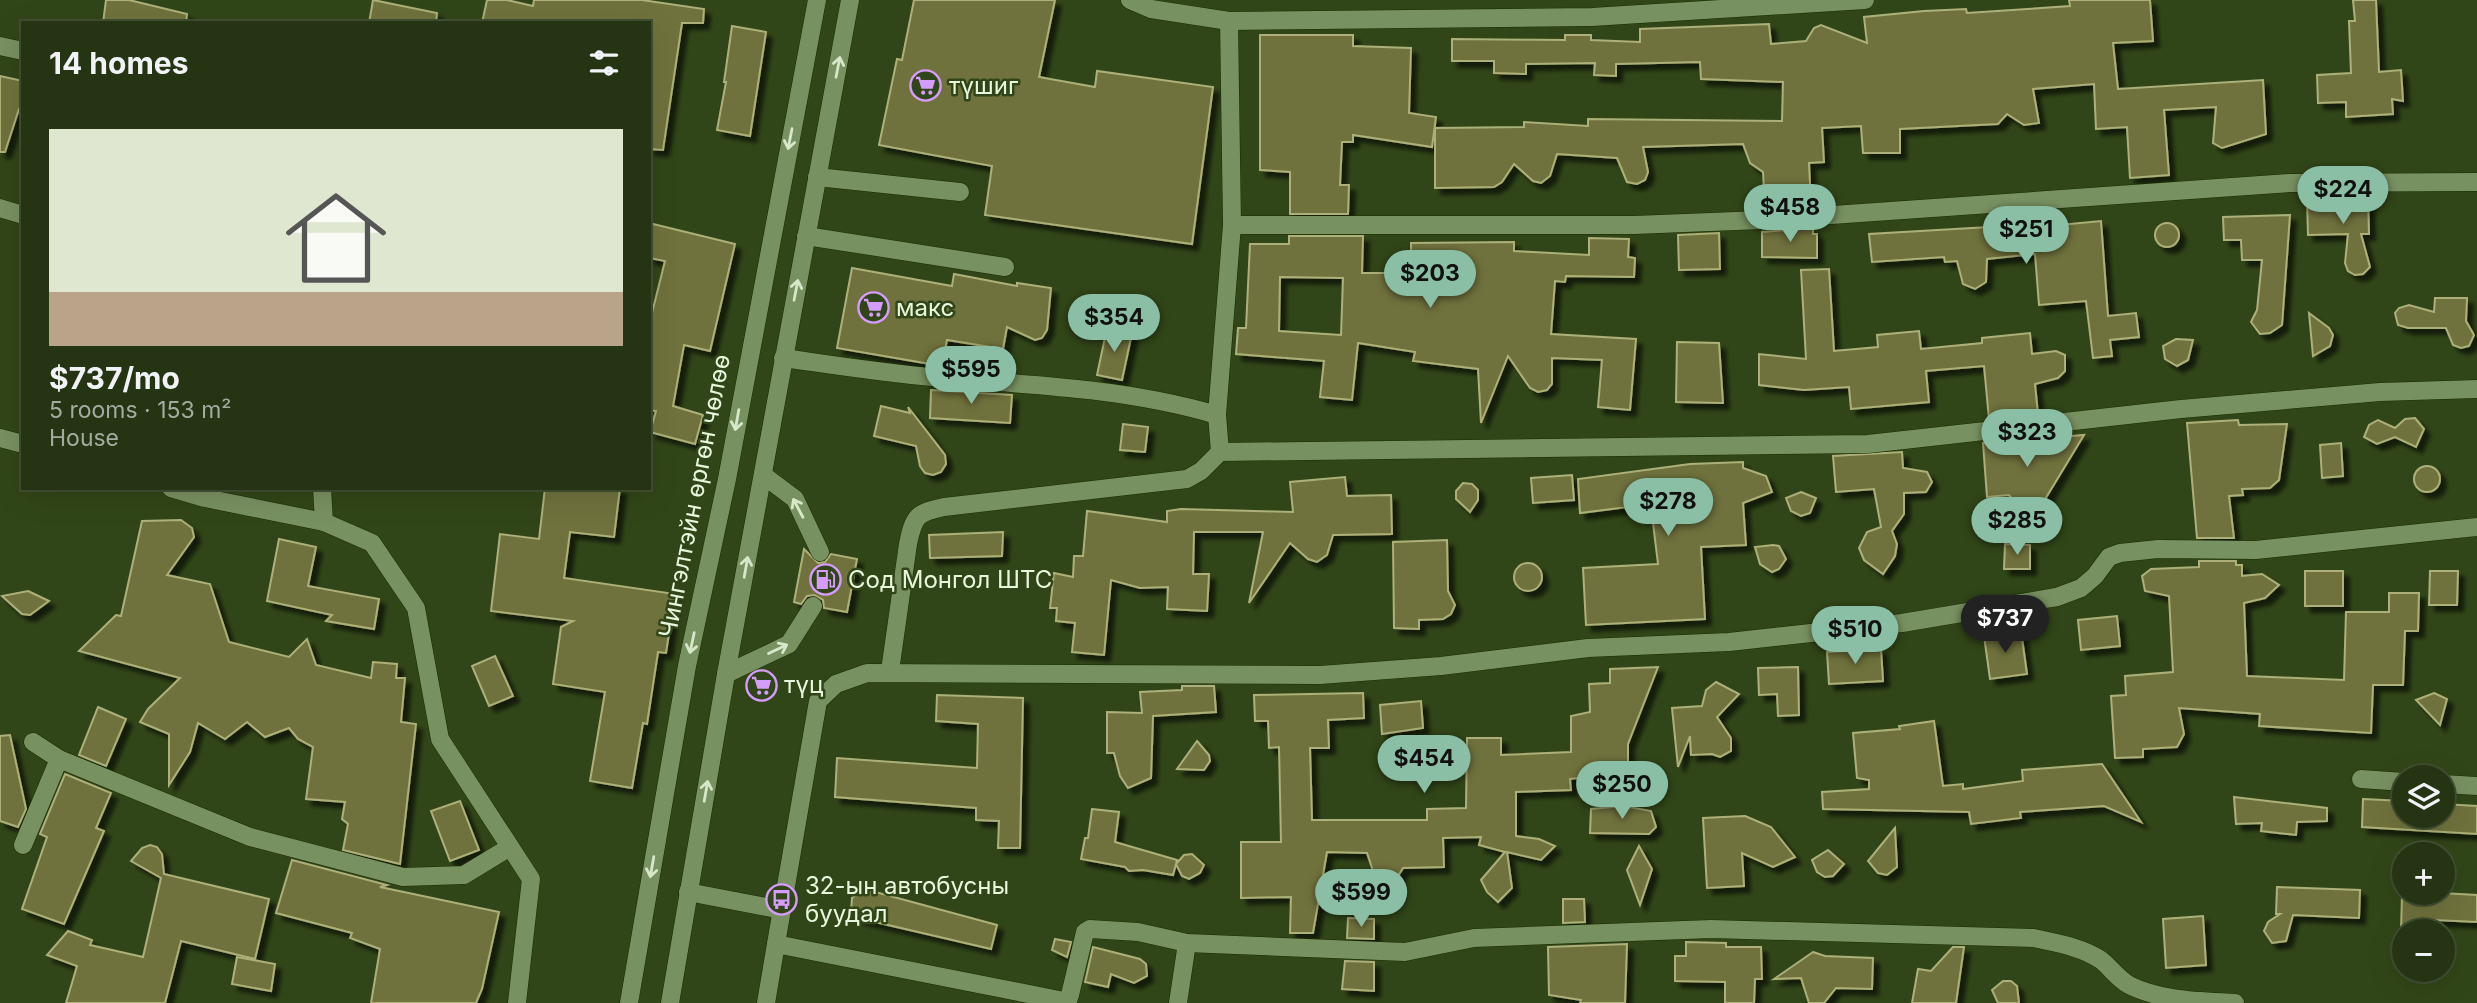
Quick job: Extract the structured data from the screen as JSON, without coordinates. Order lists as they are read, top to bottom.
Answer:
{
  "streets": {
    "street": ["Чингэлтэйн өргөн чөлөө"]
  },
  "places": {
    "supermarket": ["түшиг", "макс", "түц"],
    "fuel station": ["Сод Монгол ШТС"],
    "bus stop": ["32-ын автобусны буудал"]
  },
  "page": {
    "heading": "14 homes",
    "list": [
      {
        "name": "$737/mo",
        "note": "5 rooms · 153 m² · House"
      }
    ],
    "price": [
      "$224",
      "$458",
      "$251",
      "$203",
      "$354",
      "$595",
      "$323",
      "$278",
      "$285",
      "$737",
      "$510",
      "$454",
      "$250",
      "$599"
    ],
    "map_buttons": ["+", "−"]
  }
}
